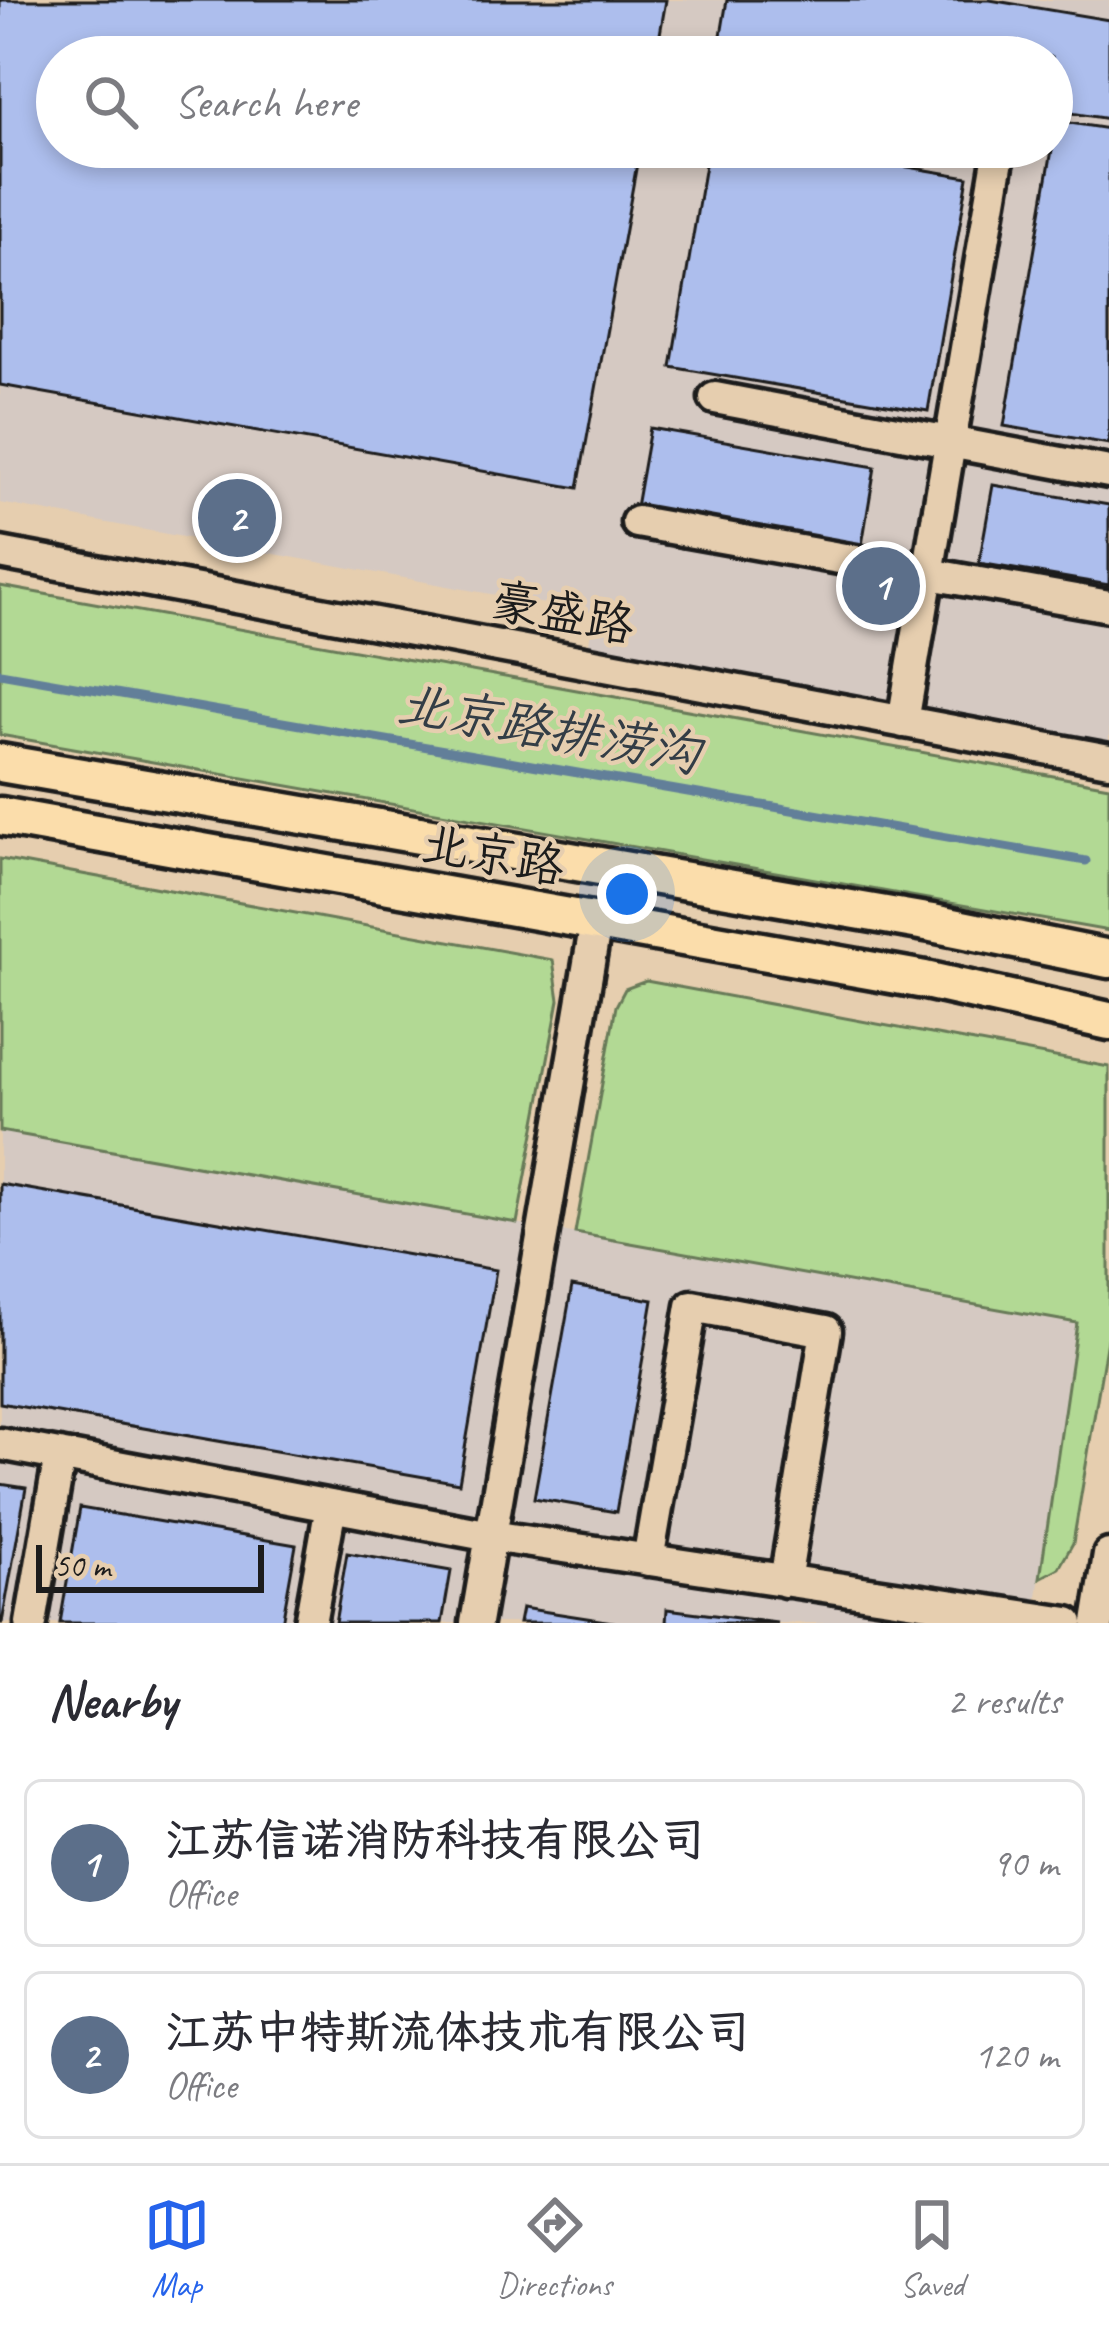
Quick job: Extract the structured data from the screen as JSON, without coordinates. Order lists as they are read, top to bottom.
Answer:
{
  "streets": {
    "main road": ["北京路"],
    "street": ["豪盛路"]
  },
  "water": ["北京路排涝沟"],
  "scale_bar": "50 m",
  "page": {
    "search": "Search here",
    "pins": ["2", "1"],
    "scale": "50 m",
    "heading": ["Nearby", "2 results"],
    "list": [
      {
        "mark": "1",
        "name": "江苏信诺消防科技有限公司",
        "note": "Office",
        "value": "90 m"
      },
      {
        "mark": "2",
        "name": "江苏中特斯流体技术有限公司",
        "note": "Office",
        "value": "120 m"
      }
    ],
    "nav": ["Map", "Directions", "Saved"]
  }
}
